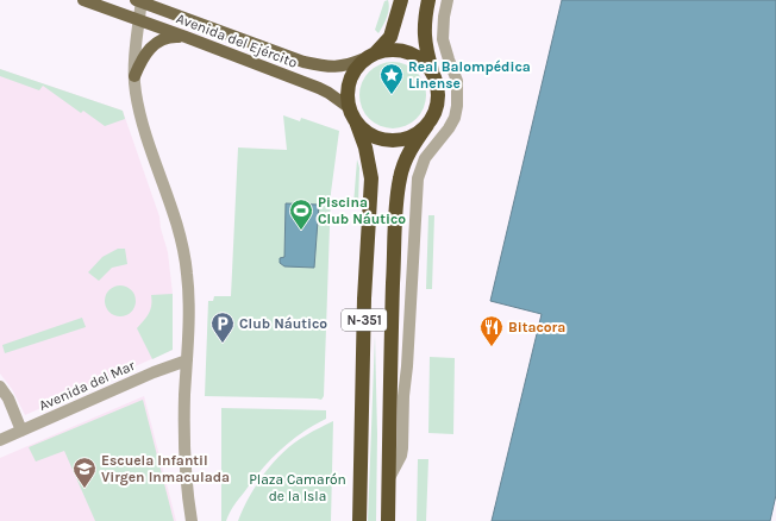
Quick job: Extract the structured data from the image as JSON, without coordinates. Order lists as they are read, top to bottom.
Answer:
{
  "streets": {
    "highway": ["N-351"],
    "main road": ["Avenida del Ejército"],
    "street": ["Avenida del Mar"]
  },
  "crossings": [
    ["Avenida del Ejército", "N-351"]
  ],
  "parks": ["Plaza Camarón de la Isla"],
  "places": {
    "place": ["Real Balompédica Linense"],
    "sports": ["Piscina Club Náutico"],
    "parking": ["Club Náutico"],
    "restaurant": ["Bitacora"],
    "school or university": ["Escuela Infantil Virgen Inmaculada"]
  }
}
